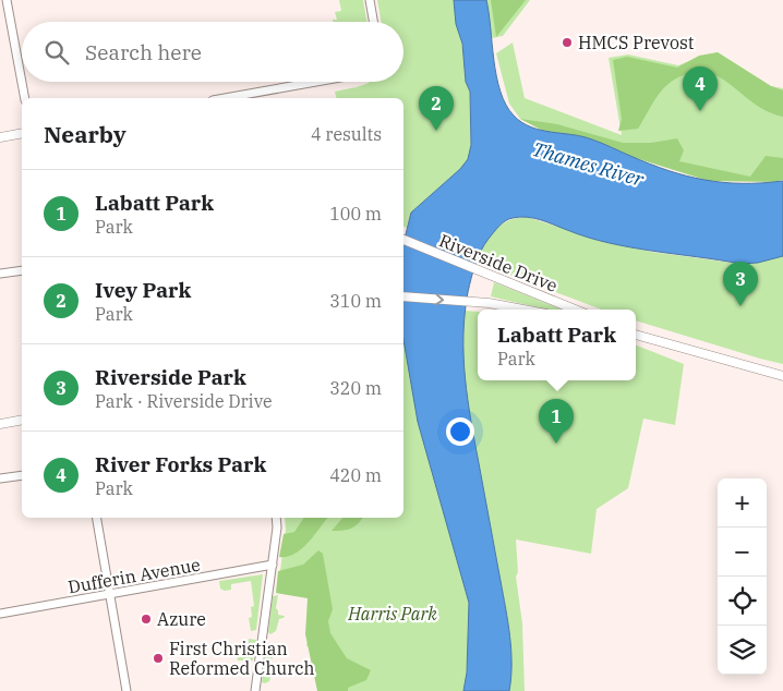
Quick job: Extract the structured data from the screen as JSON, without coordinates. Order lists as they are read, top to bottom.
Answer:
{
  "streets": {
    "main road": ["Riverside Drive"],
    "street": ["Dufferin Avenue"]
  },
  "water": ["Thames River"],
  "parks": ["Harris Park"],
  "places": ["HMCS Prevost", "Azure", "First Christian Reformed Church"],
  "page": {
    "search": "Search here",
    "pins": [
      "4",
      "2",
      "3",
      "1"
    ],
    "heading": ["Nearby", "4 results"],
    "list": [
      {
        "mark": "1",
        "name": "Labatt Park",
        "note": "Park",
        "value": "100 m"
      },
      {
        "mark": "2",
        "name": "Ivey Park",
        "note": "Park",
        "value": "310 m"
      },
      {
        "mark": "3",
        "name": "Riverside Park",
        "note": "Park · Riverside Drive",
        "value": "320 m"
      },
      {
        "mark": "4",
        "name": "River Forks Park",
        "note": "Park",
        "value": "420 m"
      }
    ],
    "popup": ["Labatt Park", "Park"],
    "map_buttons": ["+", "−"]
  }
}
